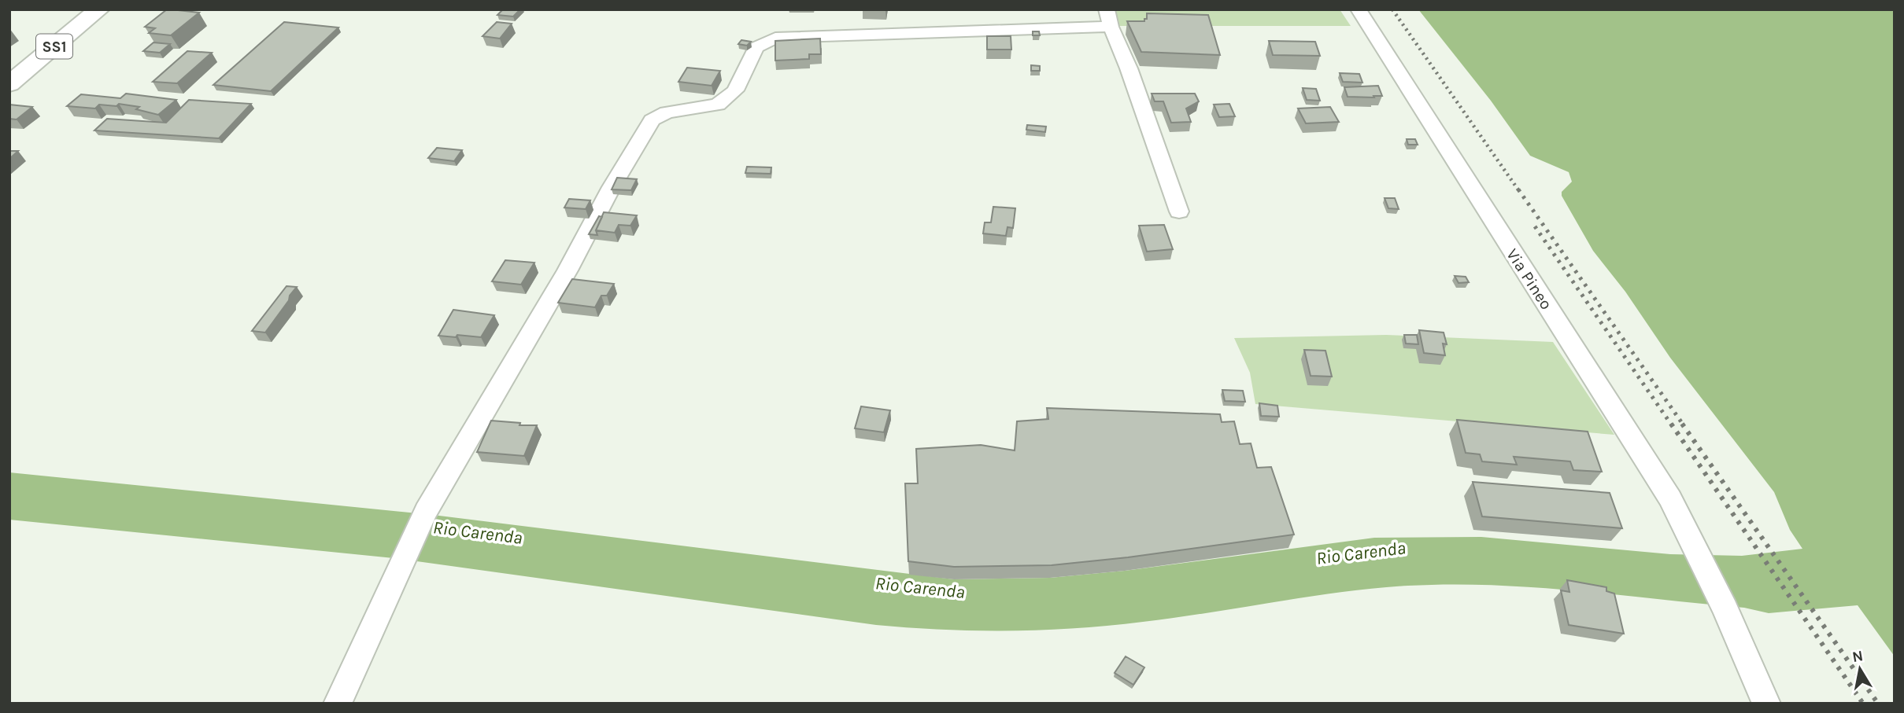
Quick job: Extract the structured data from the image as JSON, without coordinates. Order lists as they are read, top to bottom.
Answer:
{
  "streets": {
    "main road": ["SS1"],
    "street": ["Via Pineo"]
  },
  "water": ["Rio Carenda"],
  "north": "top"
}
